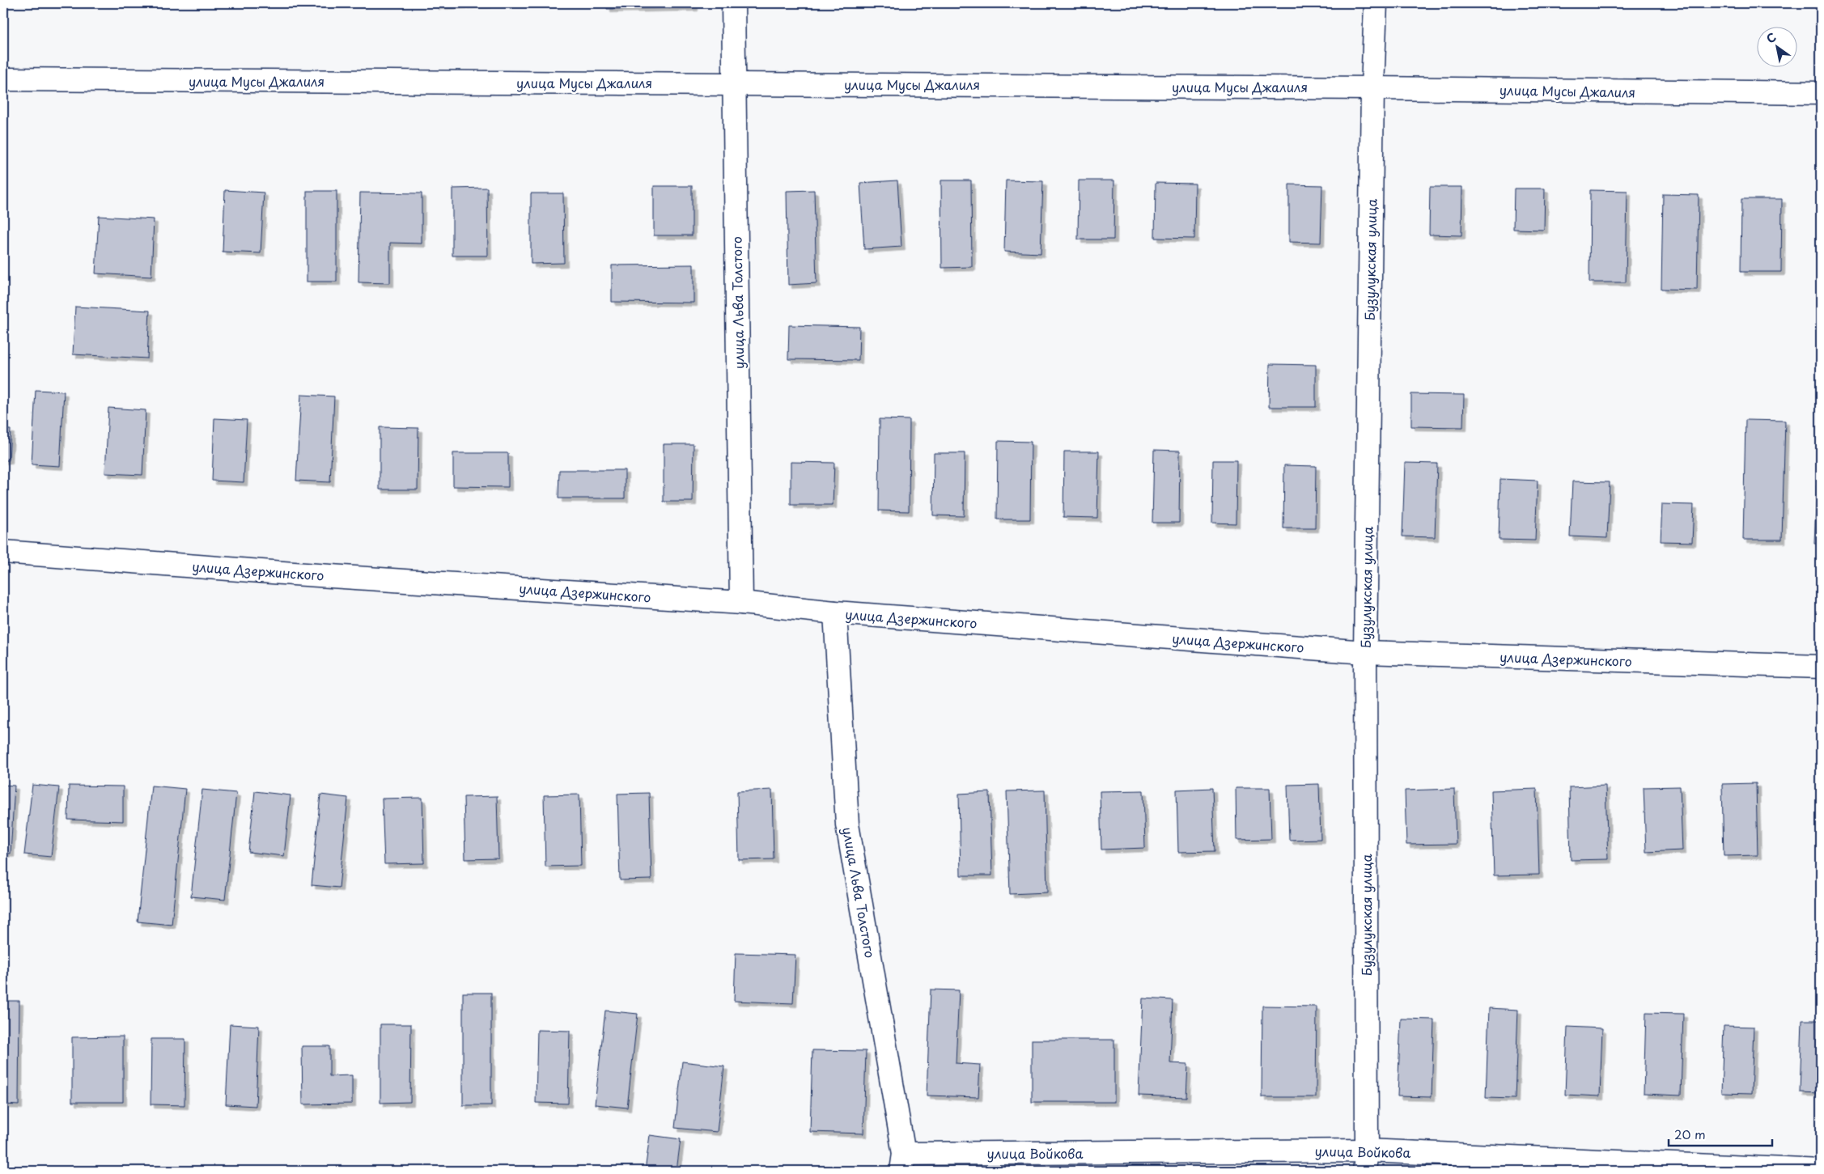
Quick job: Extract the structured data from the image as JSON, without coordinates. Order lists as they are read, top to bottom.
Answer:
{
  "streets": {
    "street": [
      "улица Мусы Джалиля",
      "Бузулукская улица",
      "улица Льва Толстого",
      "улица Дзержинского",
      "улица Войкова"
    ]
  },
  "crossings": [
    ["улица Мусы Джалиля", "Бузулукская улица"],
    ["улица Мусы Джалиля", "улица Льва Толстого"],
    ["Бузулукская улица", "улица Дзержинского"],
    ["Бузулукская улица", "улица Войкова"],
    ["улица Льва Толстого", "улица Дзержинского"],
    ["улица Льва Толстого", "улица Войкова"]
  ],
  "scale_bar": "20 m",
  "north": "top left"
}
